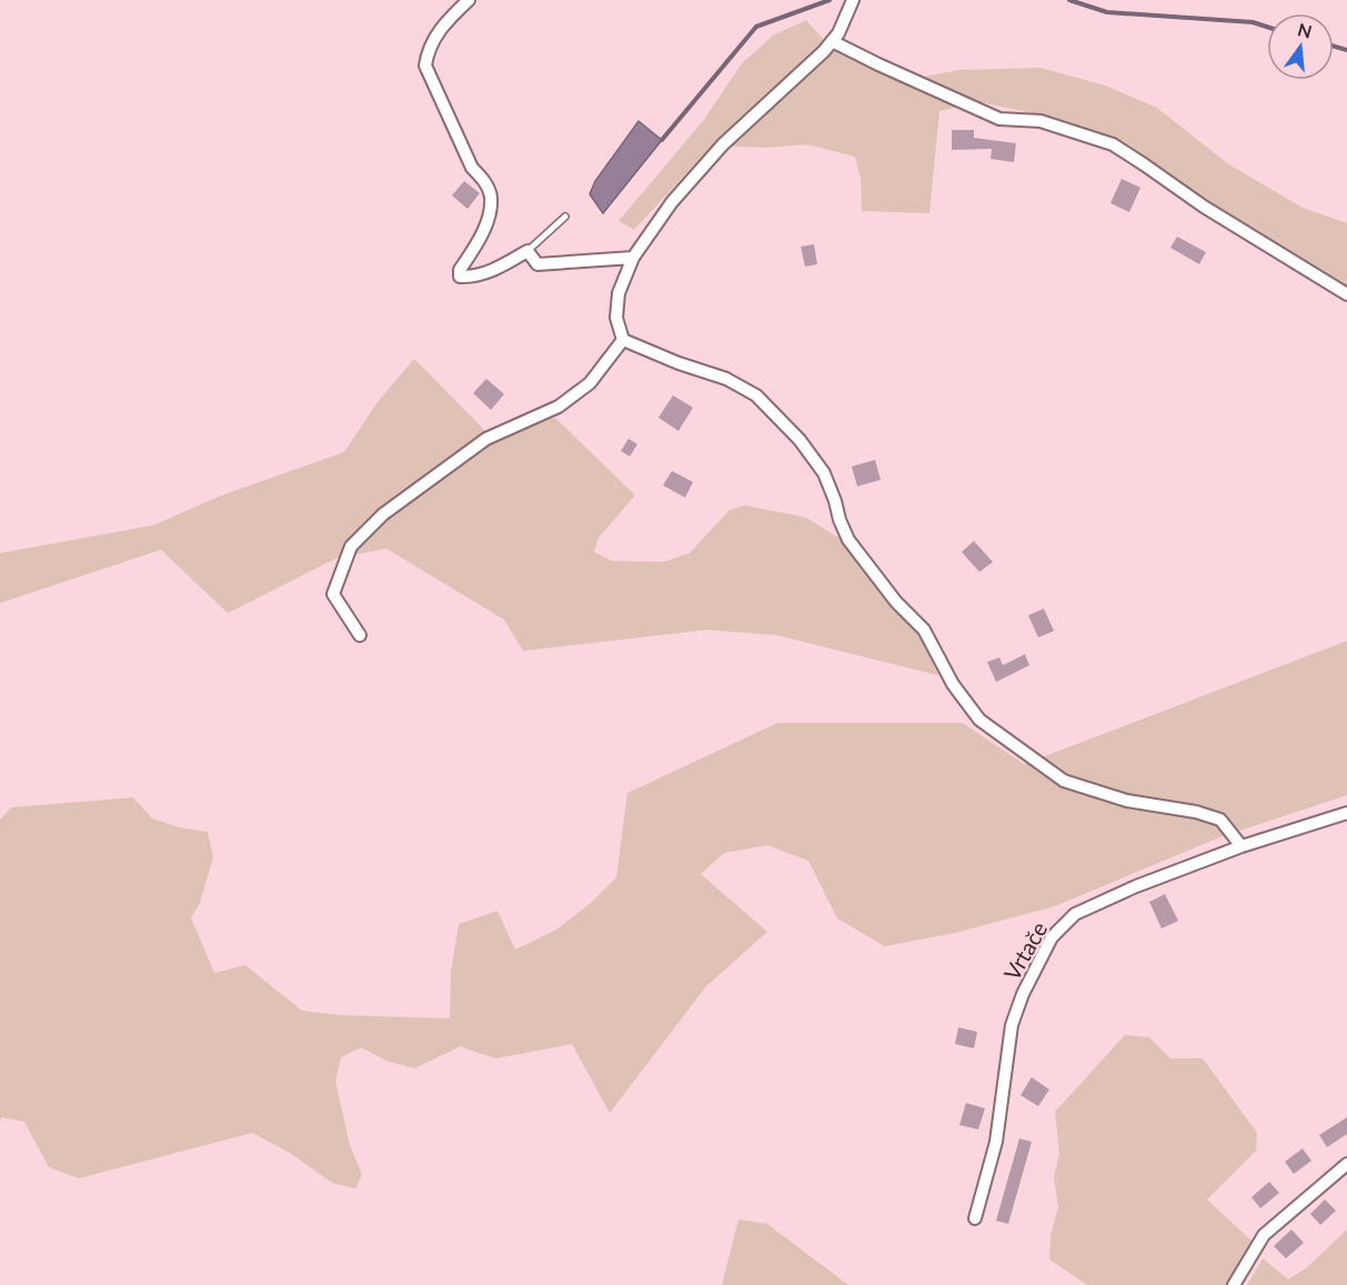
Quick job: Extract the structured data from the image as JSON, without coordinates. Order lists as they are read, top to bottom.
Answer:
{
  "streets": {
    "street": ["Vrtače"]
  },
  "north": "top"
}
